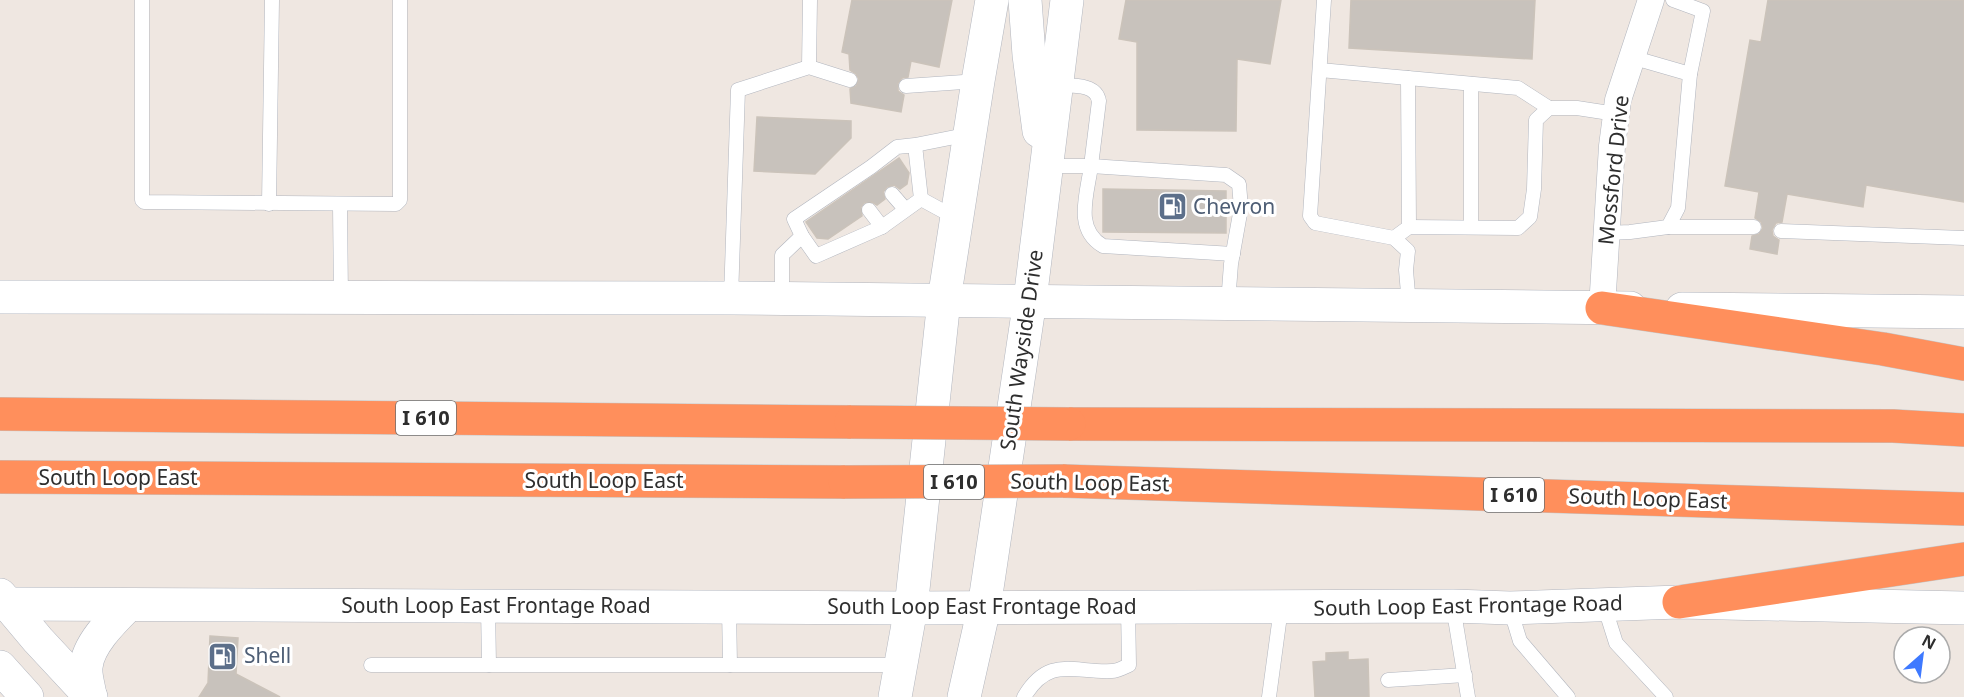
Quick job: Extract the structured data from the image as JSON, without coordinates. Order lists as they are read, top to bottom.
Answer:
{
  "streets": {
    "highway": ["I 610", "South Loop East"],
    "main road": ["South Wayside Drive", "South Loop East Frontage Road"],
    "street": ["Mossford Drive"]
  },
  "crossings": [
    ["South Wayside Drive", "South Loop East Frontage Road"]
  ],
  "places": {
    "fuel station": ["Chevron", "Shell"]
  },
  "north": "top right"
}
